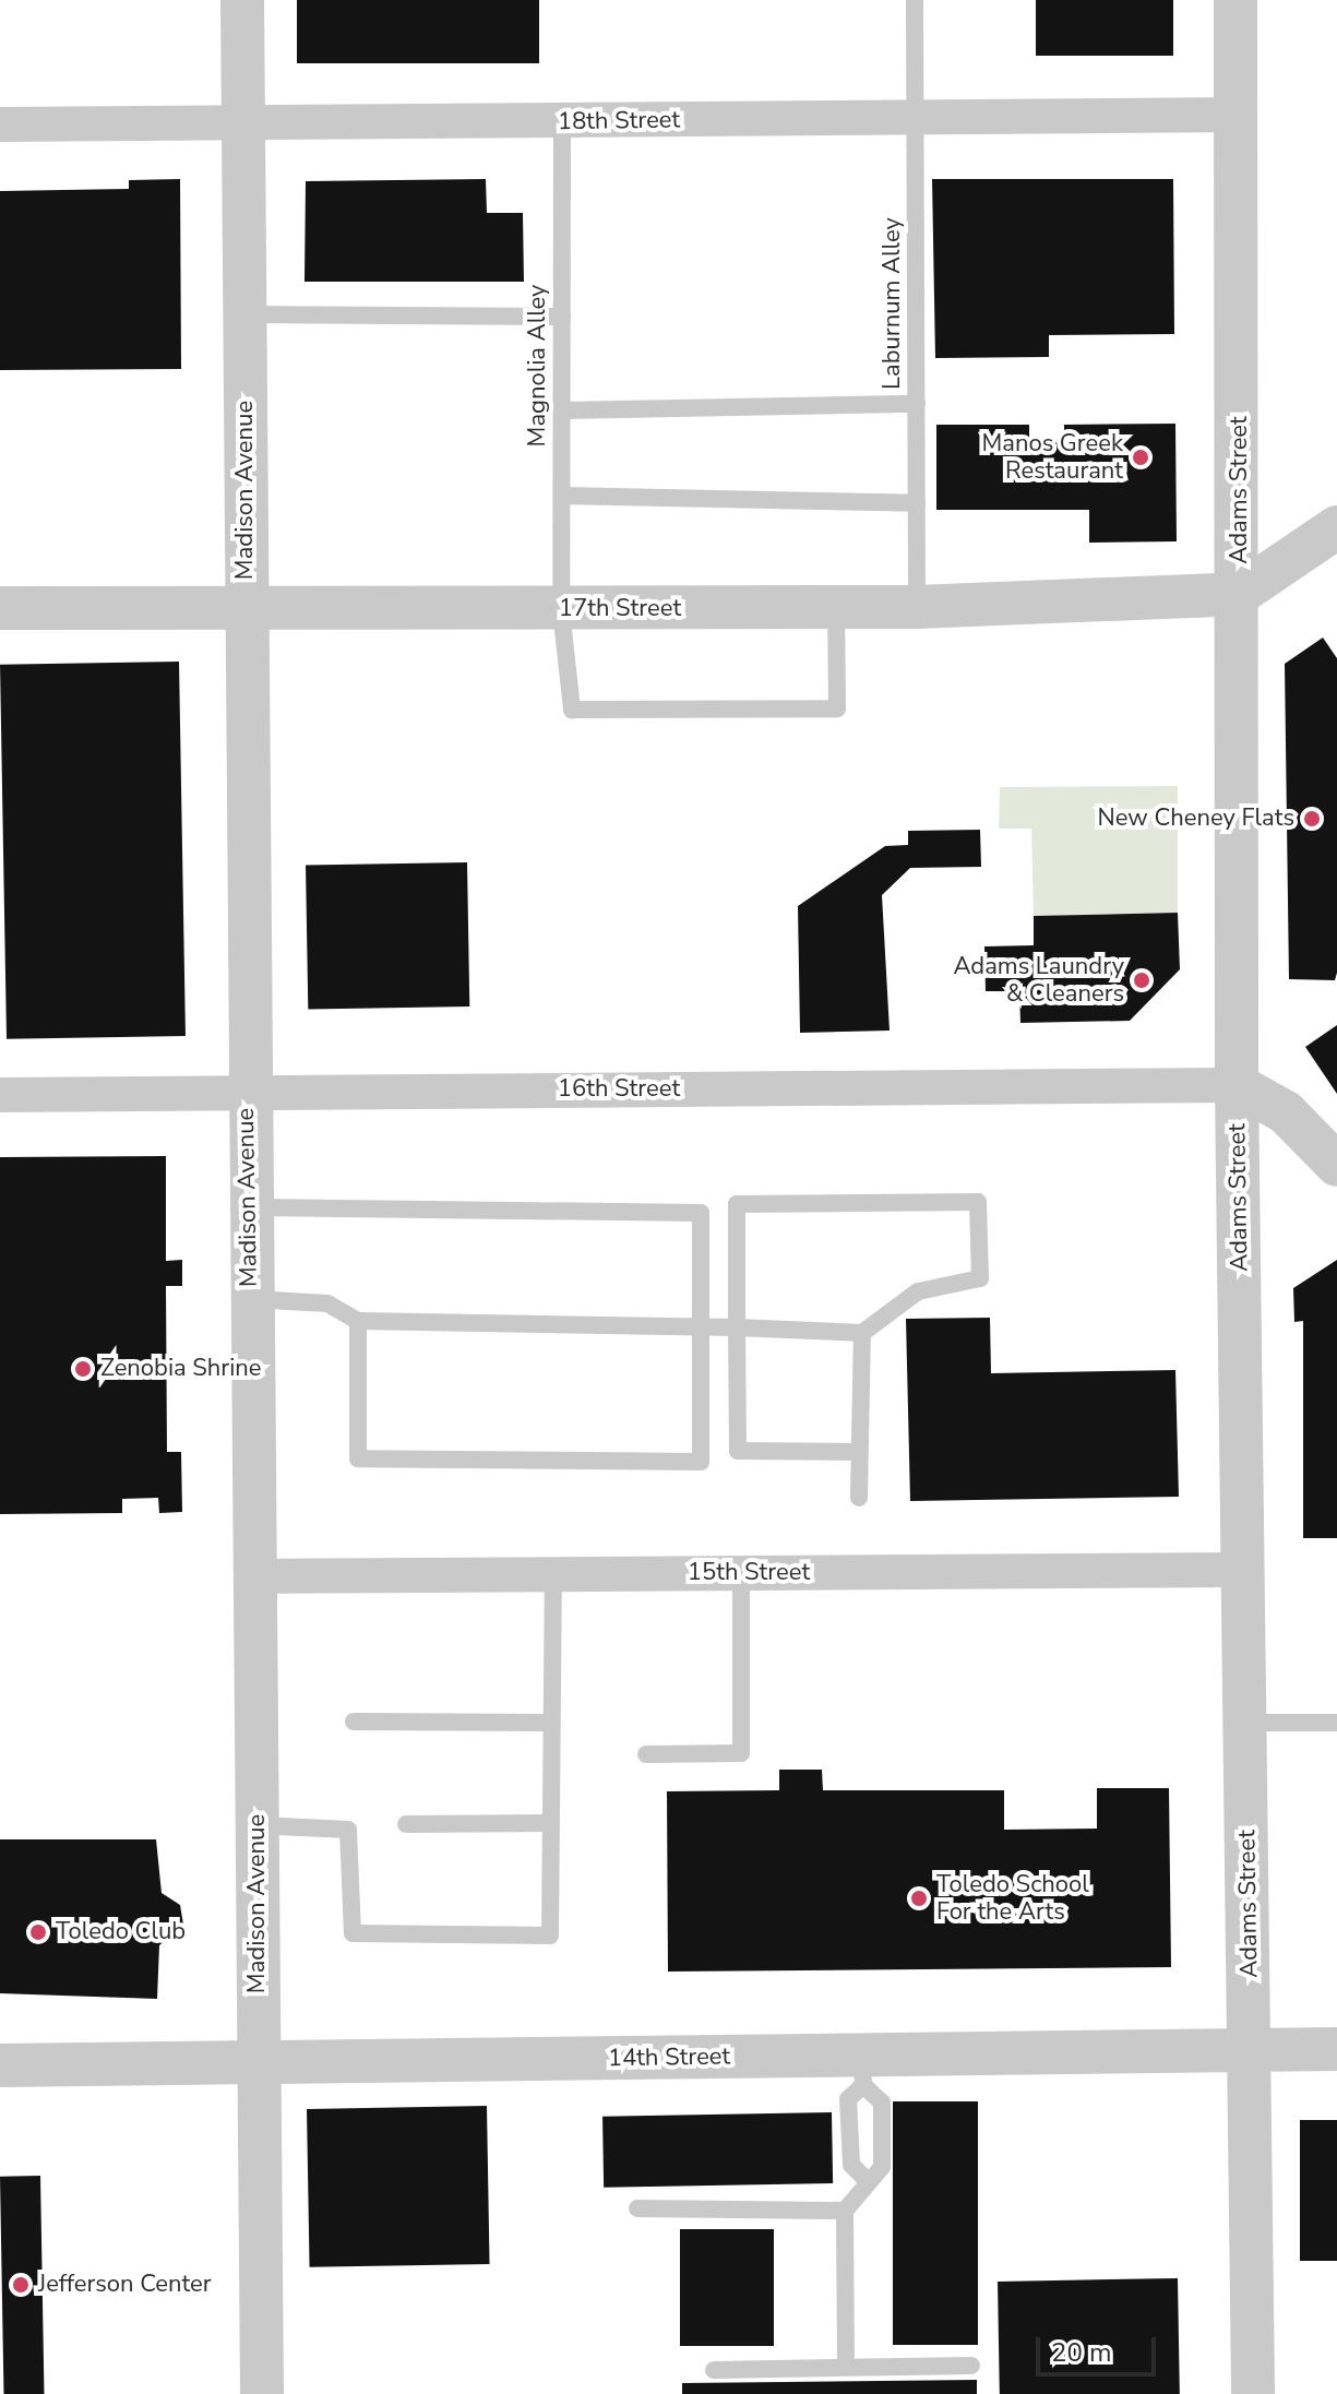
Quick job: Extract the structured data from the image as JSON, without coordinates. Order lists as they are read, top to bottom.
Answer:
{
  "streets": {
    "street": [
      "18th Street",
      "Madison Avenue",
      "Adams Street",
      "17th Street",
      "16th Street",
      "15th Street",
      "14th Street"
    ],
    "lane": ["Laburnum Alley", "Magnolia Alley"]
  },
  "crossings": [
    ["18th Street", "Laburnum Alley"],
    ["18th Street", "Magnolia Alley"],
    ["18th Street", "Madison Avenue"],
    ["18th Street", "Adams Street"],
    ["Laburnum Alley", "17th Street"],
    ["Magnolia Alley", "17th Street"],
    ["Madison Avenue", "17th Street"],
    ["Madison Avenue", "16th Street"],
    ["Madison Avenue", "15th Street"],
    ["Madison Avenue", "14th Street"],
    ["Adams Street", "17th Street"],
    ["Adams Street", "16th Street"],
    ["Adams Street", "15th Street"],
    ["Adams Street", "14th Street"]
  ],
  "places": [
    "Manos Greek Restaurant",
    "New Cheney Flats",
    "Adams Laundry & Cleaners",
    "Zenobia Shrine",
    "Toledo School For the Arts",
    "Toledo Club",
    "Jefferson Center"
  ],
  "scale_bar": "20 m"
}
